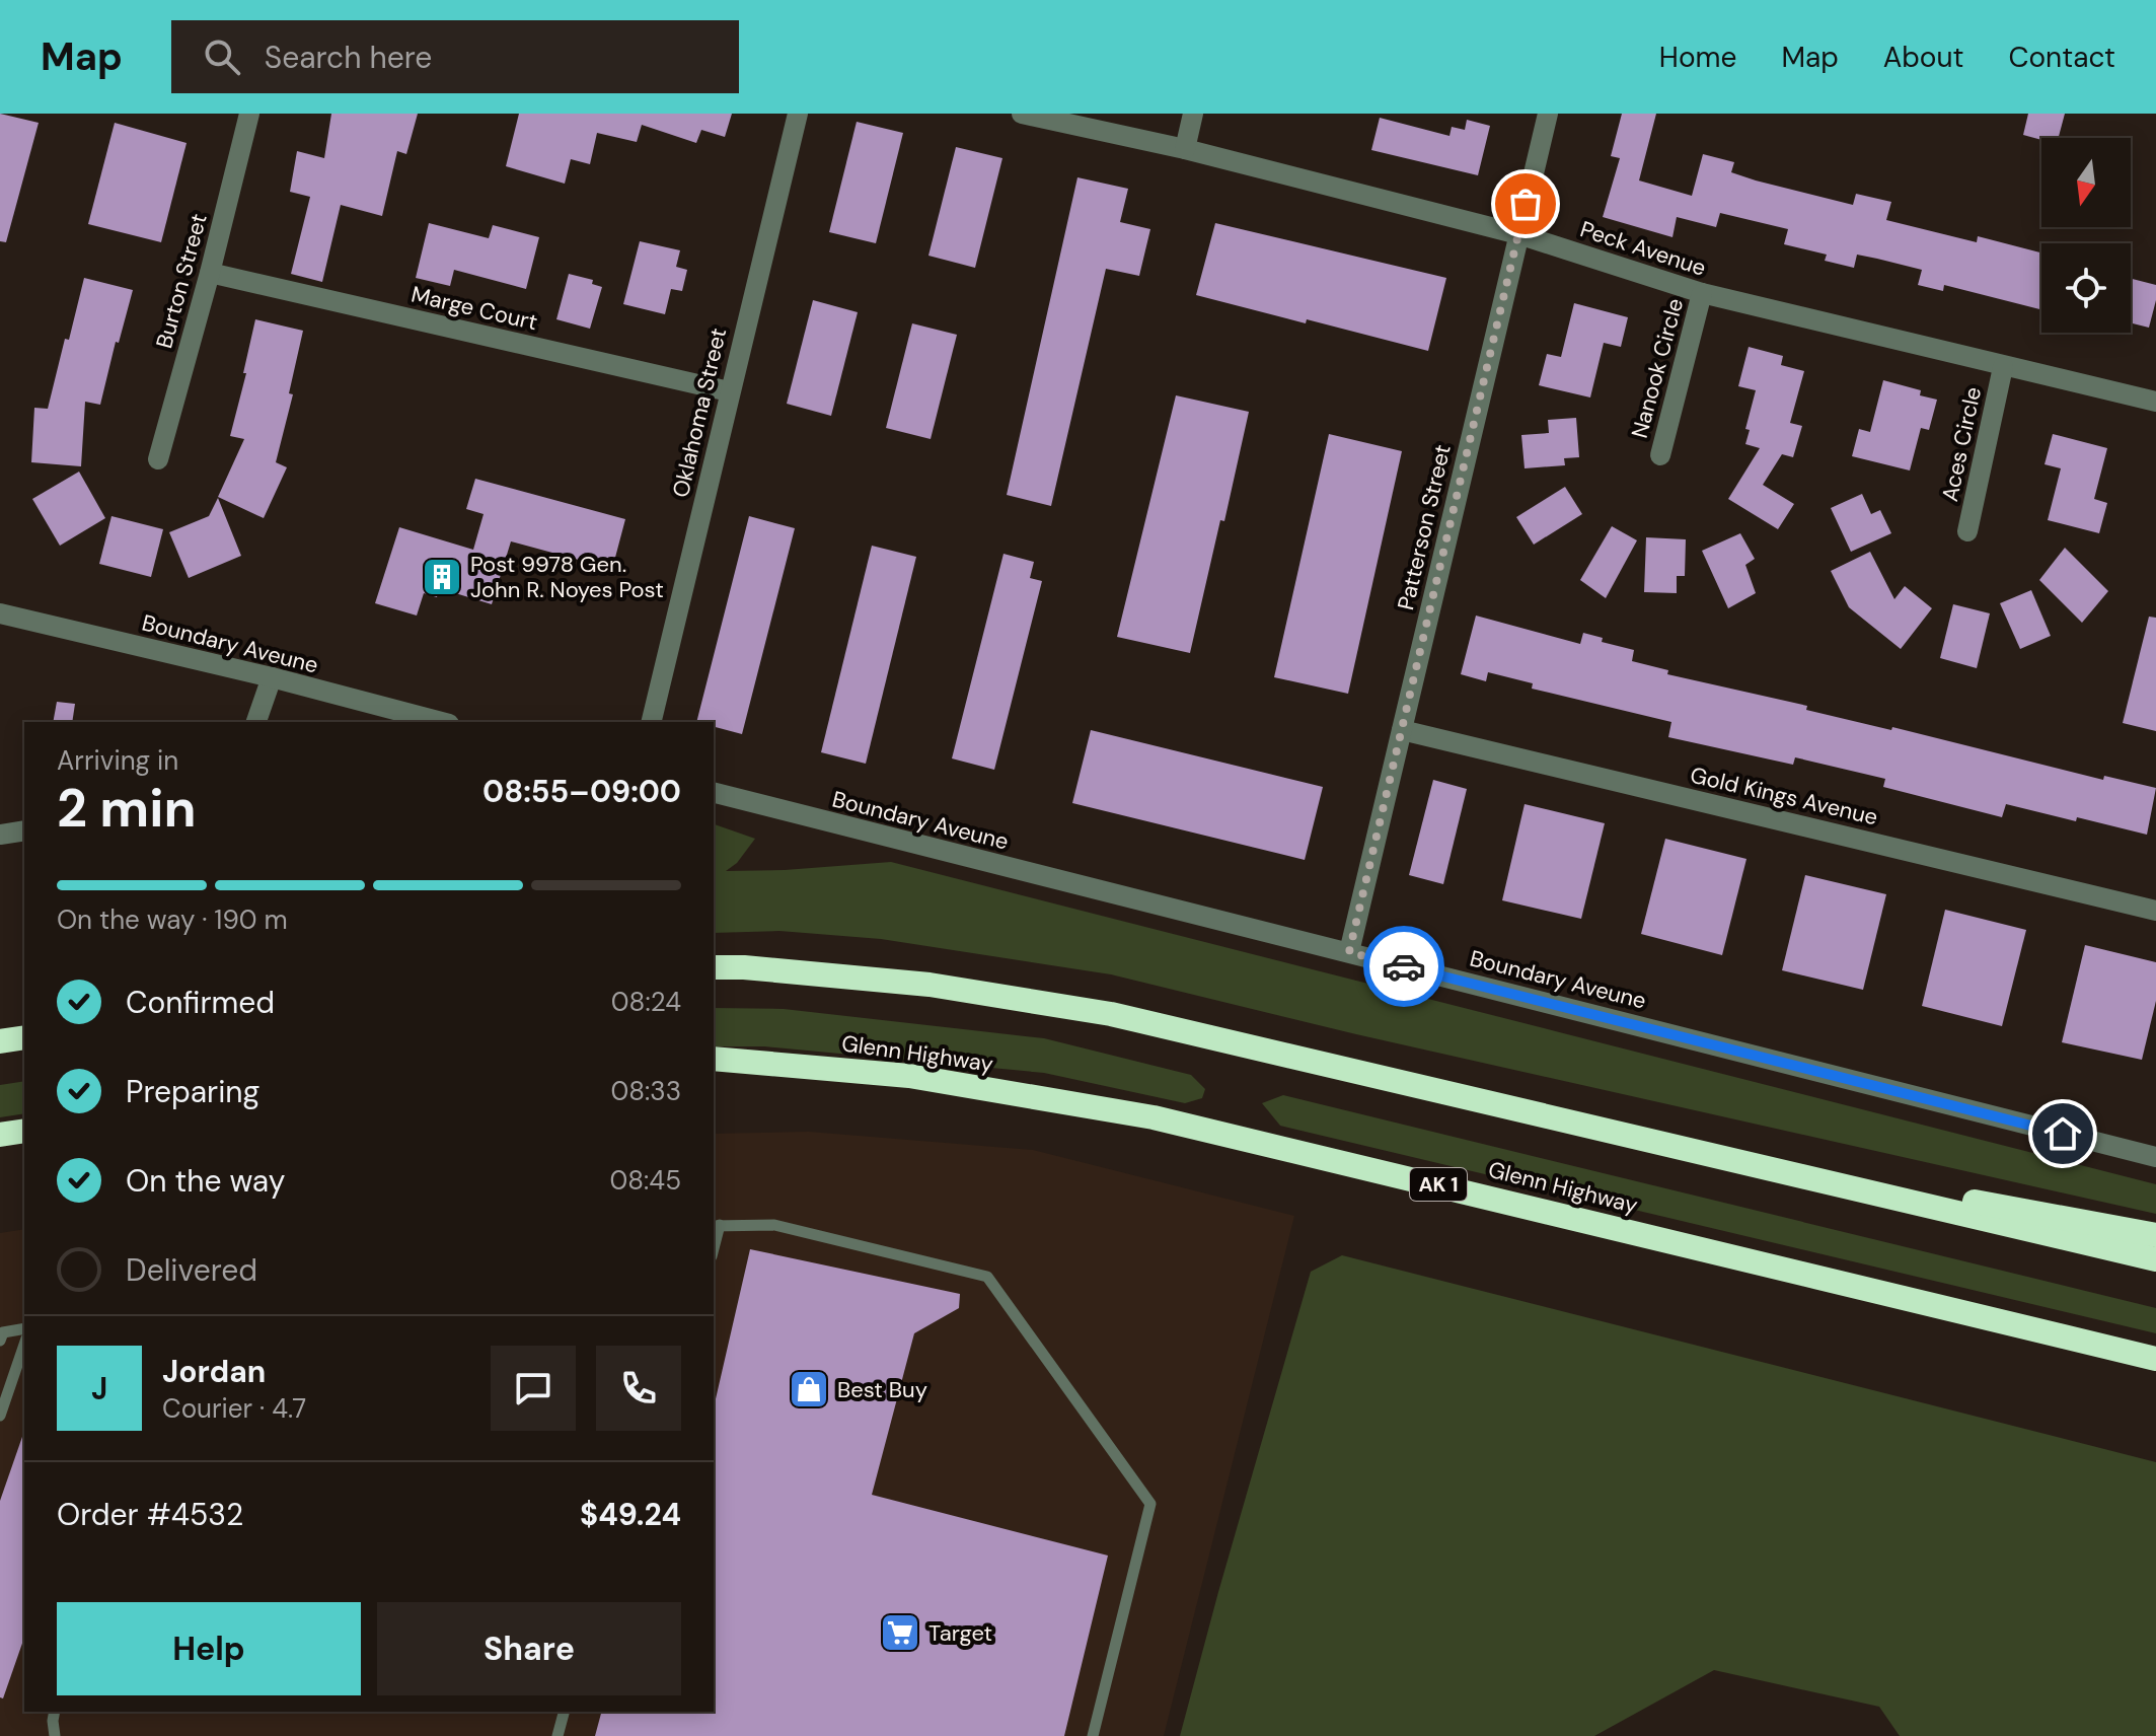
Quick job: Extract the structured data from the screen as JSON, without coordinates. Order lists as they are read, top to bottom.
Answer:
{
  "streets": {
    "highway": ["Glenn Highway", "AK 1"],
    "street": [
      "Peck Avenue",
      "Burton Street",
      "Marge Court",
      "Nanook Circle",
      "Oklahoma Street",
      "Aces Circle",
      "Patterson Street",
      "Boundary Aveune",
      "Gold Kings Avenue"
    ]
  },
  "crossings": [
    ["Peck Avenue", "Nanook Circle"],
    ["Peck Avenue", "Aces Circle"],
    ["Peck Avenue", "Patterson Street"],
    ["Burton Street", "Marge Court"],
    ["Marge Court", "Oklahoma Street"],
    ["Patterson Street", "Boundary Aveune"],
    ["Patterson Street", "Gold Kings Avenue"]
  ],
  "places": {
    "building": ["Post 9978 Gen. John R. Noyes Post"],
    "shop": ["Best Buy"],
    "supermarket": ["Target"]
  },
  "north": "bottom",
  "page": {
    "header": "Map",
    "search": "Search here",
    "nav": [
      "Home",
      "Map",
      "About",
      "Contact"
    ],
    "heading": ["2 min", "Arriving in", "08:55–09:00"],
    "panel": [
      "Jordan",
      "Courier · 4.7",
      "Order #4532",
      "$49.24"
    ],
    "bar": "On the way · 190 m",
    "list": [
      ["Confirmed", "08:24"],
      ["Preparing", "08:33"],
      ["On the way", "08:45"],
      "Delivered"
    ],
    "round": "J",
    "buttons": ["Help", "Share"]
  }
}
